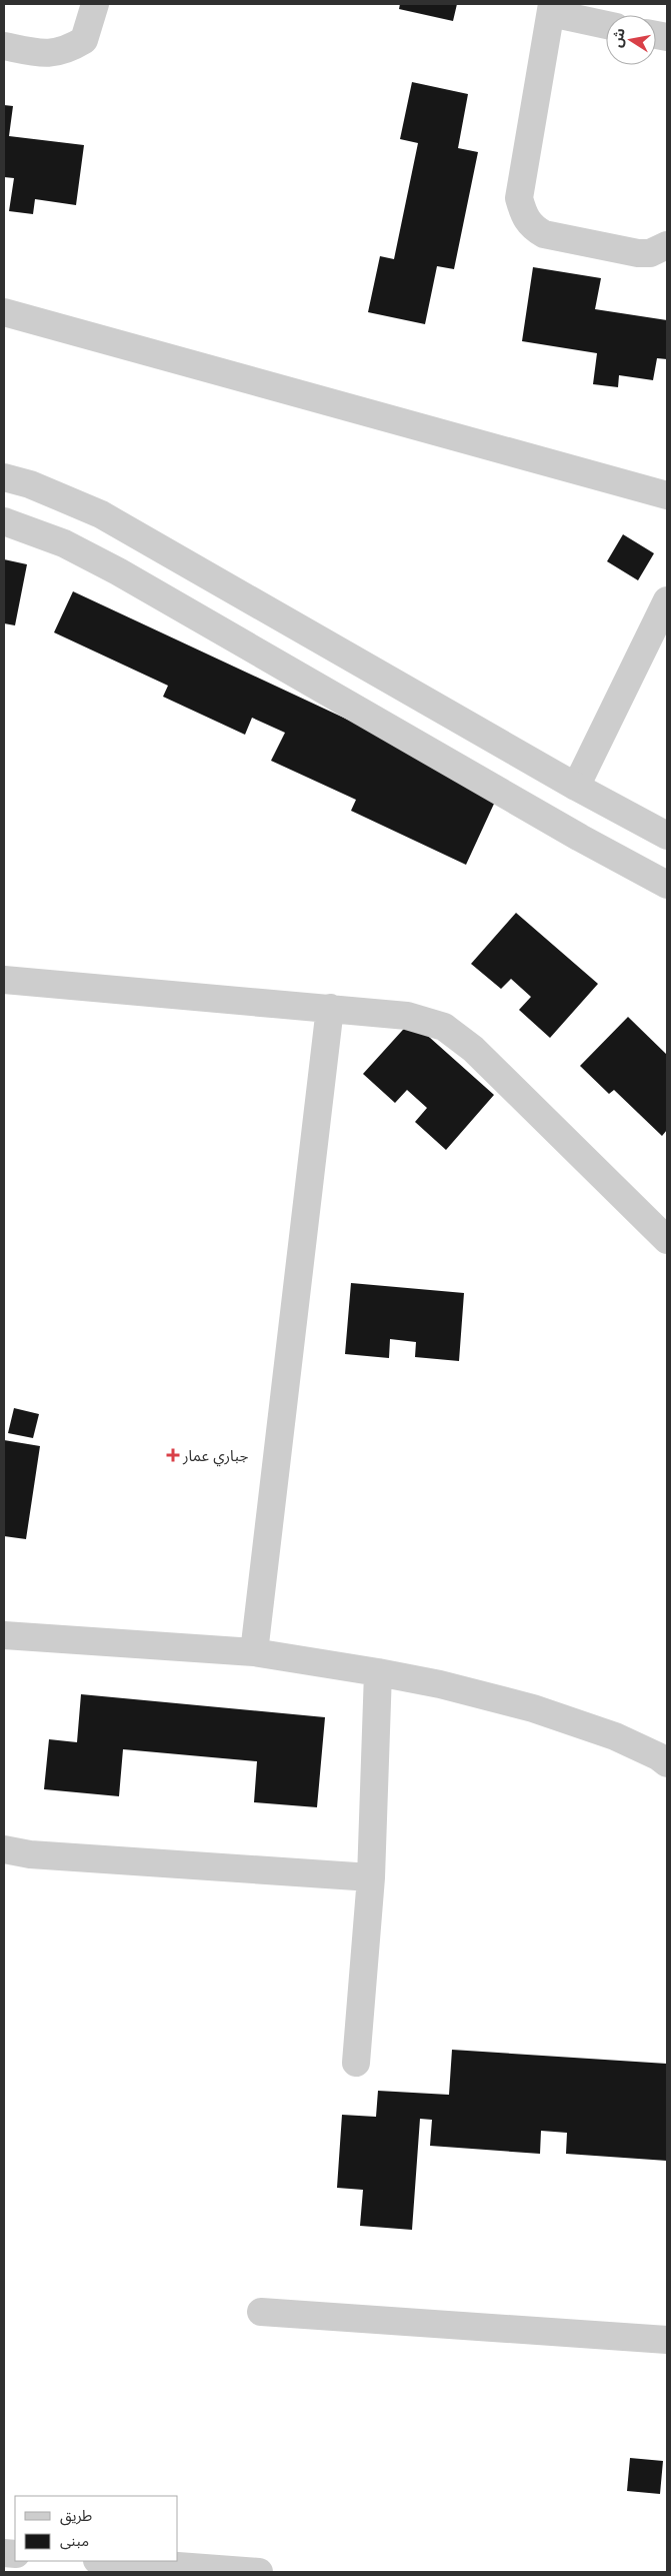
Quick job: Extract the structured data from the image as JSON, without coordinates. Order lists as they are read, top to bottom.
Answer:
{
  "places": {
    "health": ["جباري عمار"]
  },
  "legend": ["طريق", "مبنى"],
  "north": "left"
}
